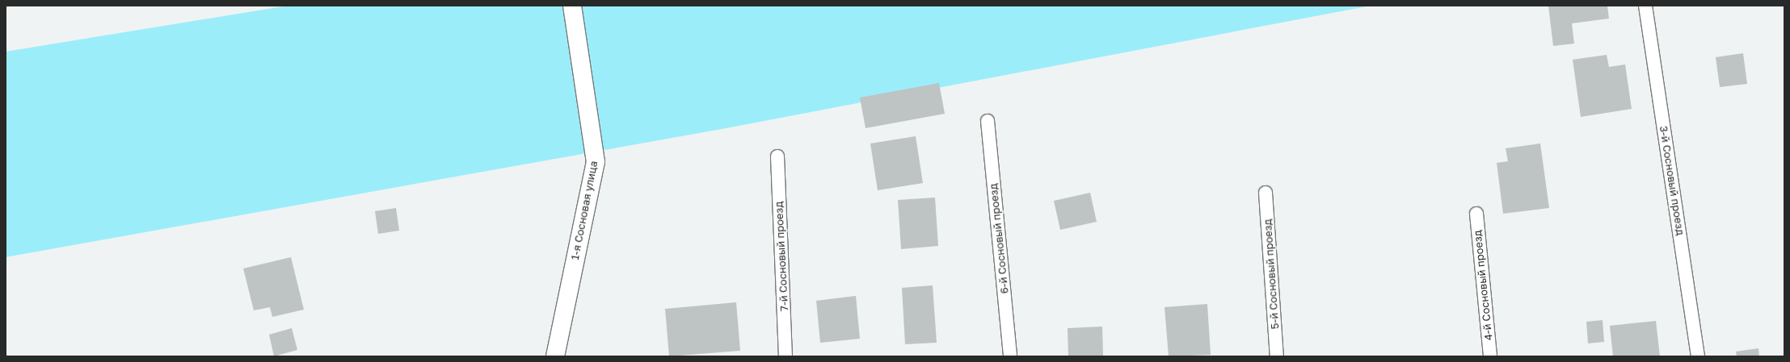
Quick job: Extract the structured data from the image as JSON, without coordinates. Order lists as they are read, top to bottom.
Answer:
{
  "streets": {
    "street": ["1-я Сосновая улица"],
    "lane": [
      "3-й Сосновый проезд",
      "6-й Сосновый проезд",
      "7-й Сосновый проезд",
      "5-й Сосновый проезд",
      "4-й Сосновый проезд"
    ]
  }
}
